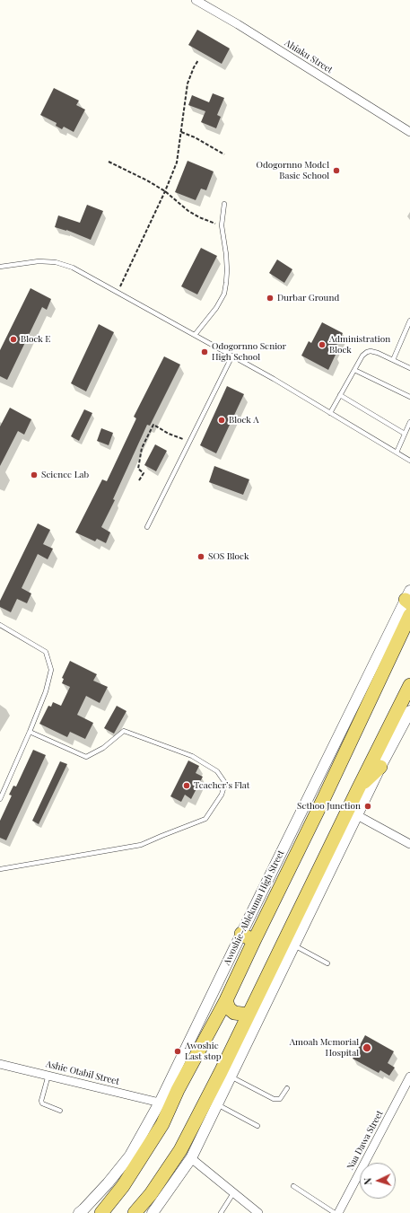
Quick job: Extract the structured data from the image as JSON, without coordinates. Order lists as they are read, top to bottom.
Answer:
{
  "streets": {
    "main road": ["Awoshie-Ablekuma High Street"],
    "street": ["Ahiaku Street", "Ashie Otabil Street", "Naa Dawa Street"]
  },
  "crossings": [
    ["Awoshie-Ablekuma High Street", "Ashie Otabil Street"]
  ],
  "places": [
    "Odogornno Model Basic School",
    "Durbar Ground",
    "Block E",
    "Administration Block",
    "Odogornno Senior High School",
    "Block A",
    "Science Lab",
    "SOS Block",
    "Teacher’s Flat",
    "Sethoo Junction",
    "Amoah Memorial Hospital",
    "Awoshie Last stop"
  ],
  "north": "left"
}
